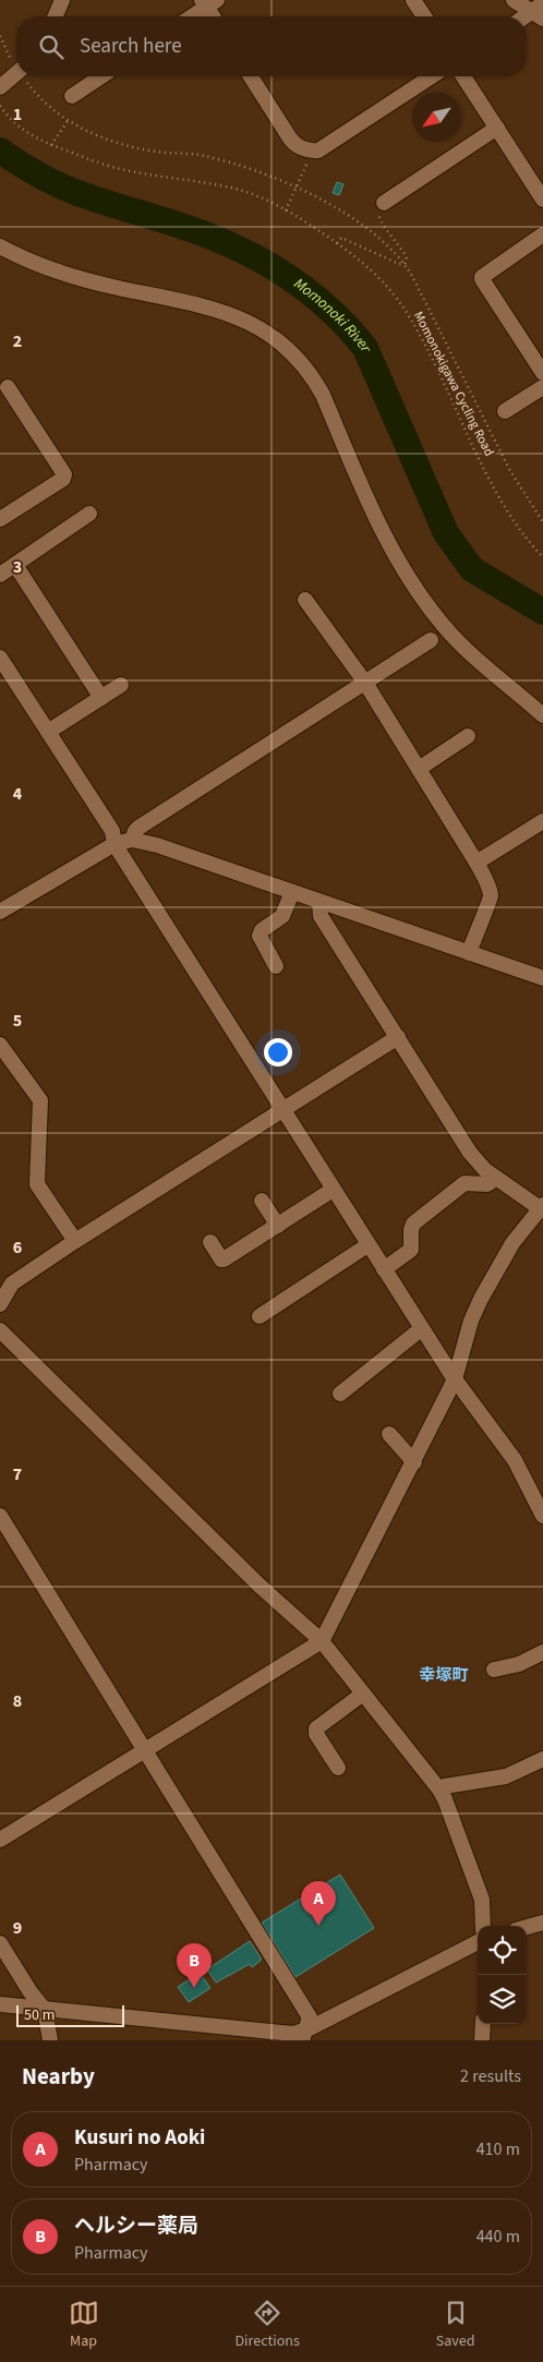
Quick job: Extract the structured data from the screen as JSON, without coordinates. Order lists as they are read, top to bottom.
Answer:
{
  "streets": {
    "path": ["Momonokigawa Cycling Road"]
  },
  "districts": ["幸塚町"],
  "water": ["Momonoki River"],
  "scale_bar": "50 m",
  "north": "bottom left",
  "page": {
    "search": "Search here",
    "pins": ["A", "B"],
    "scale": "50 m",
    "heading": ["Nearby", "2 results"],
    "list": [
      {
        "mark": "A",
        "name": "Kusuri no Aoki",
        "note": "Pharmacy",
        "value": "410 m"
      },
      {
        "mark": "B",
        "name": "ヘルシー薬局",
        "note": "Pharmacy",
        "value": "440 m"
      }
    ],
    "nav": ["Map", "Directions", "Saved"]
  },
  "grid": {
    "rows": [
      "1",
      "2",
      "3",
      "4",
      "5",
      "6",
      "7",
      "8",
      "9"
    ]
  }
}
